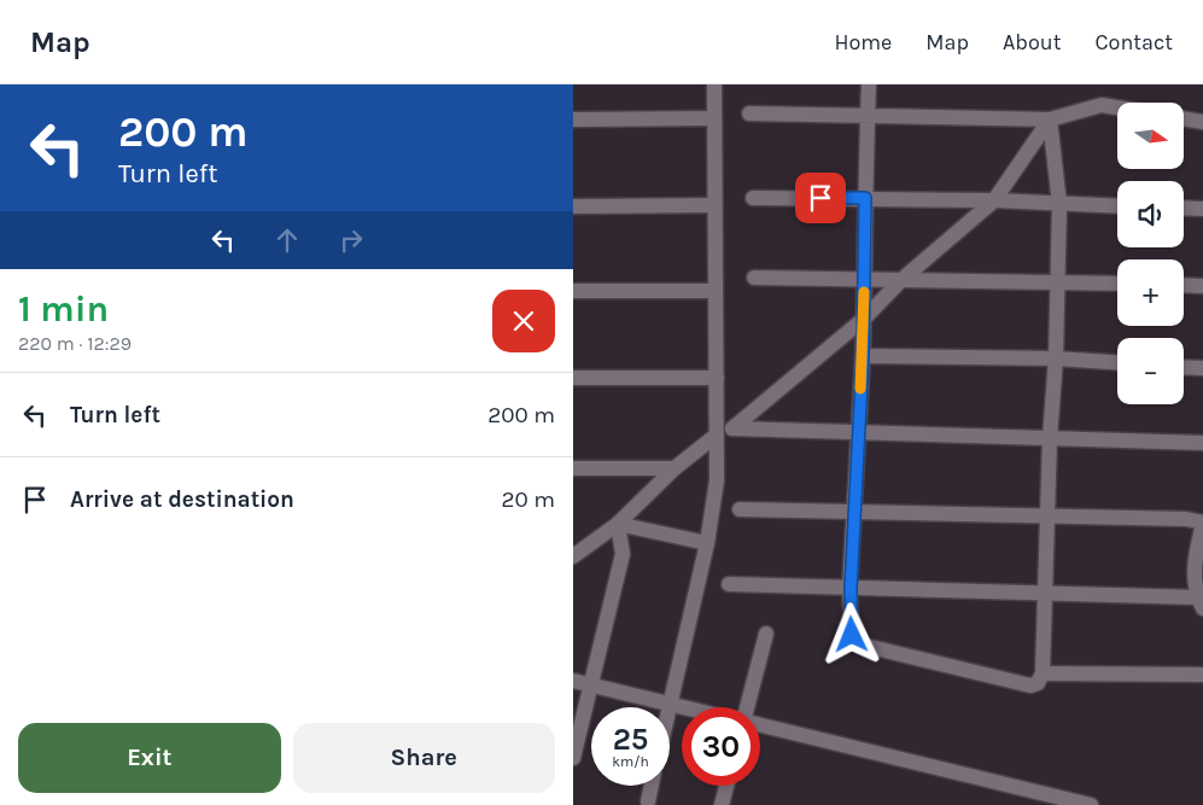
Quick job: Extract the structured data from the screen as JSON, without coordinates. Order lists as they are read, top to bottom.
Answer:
{
  "north": "right",
  "page": {
    "header": "Map",
    "nav": [
      "Home",
      "Map",
      "About",
      "Contact"
    ],
    "turn": ["200 m", "Turn left"],
    "map_buttons": ["+", "−"],
    "heading": ["1 min", "220 m · 12:29"],
    "list": [
      {
        "name": "Turn left",
        "value": "200 m"
      },
      {
        "name": "Arrive at destination",
        "value": "20 m"
      }
    ],
    "speed": "25 km/h",
    "limit": "30",
    "buttons": ["Exit", "Share"]
  }
}
